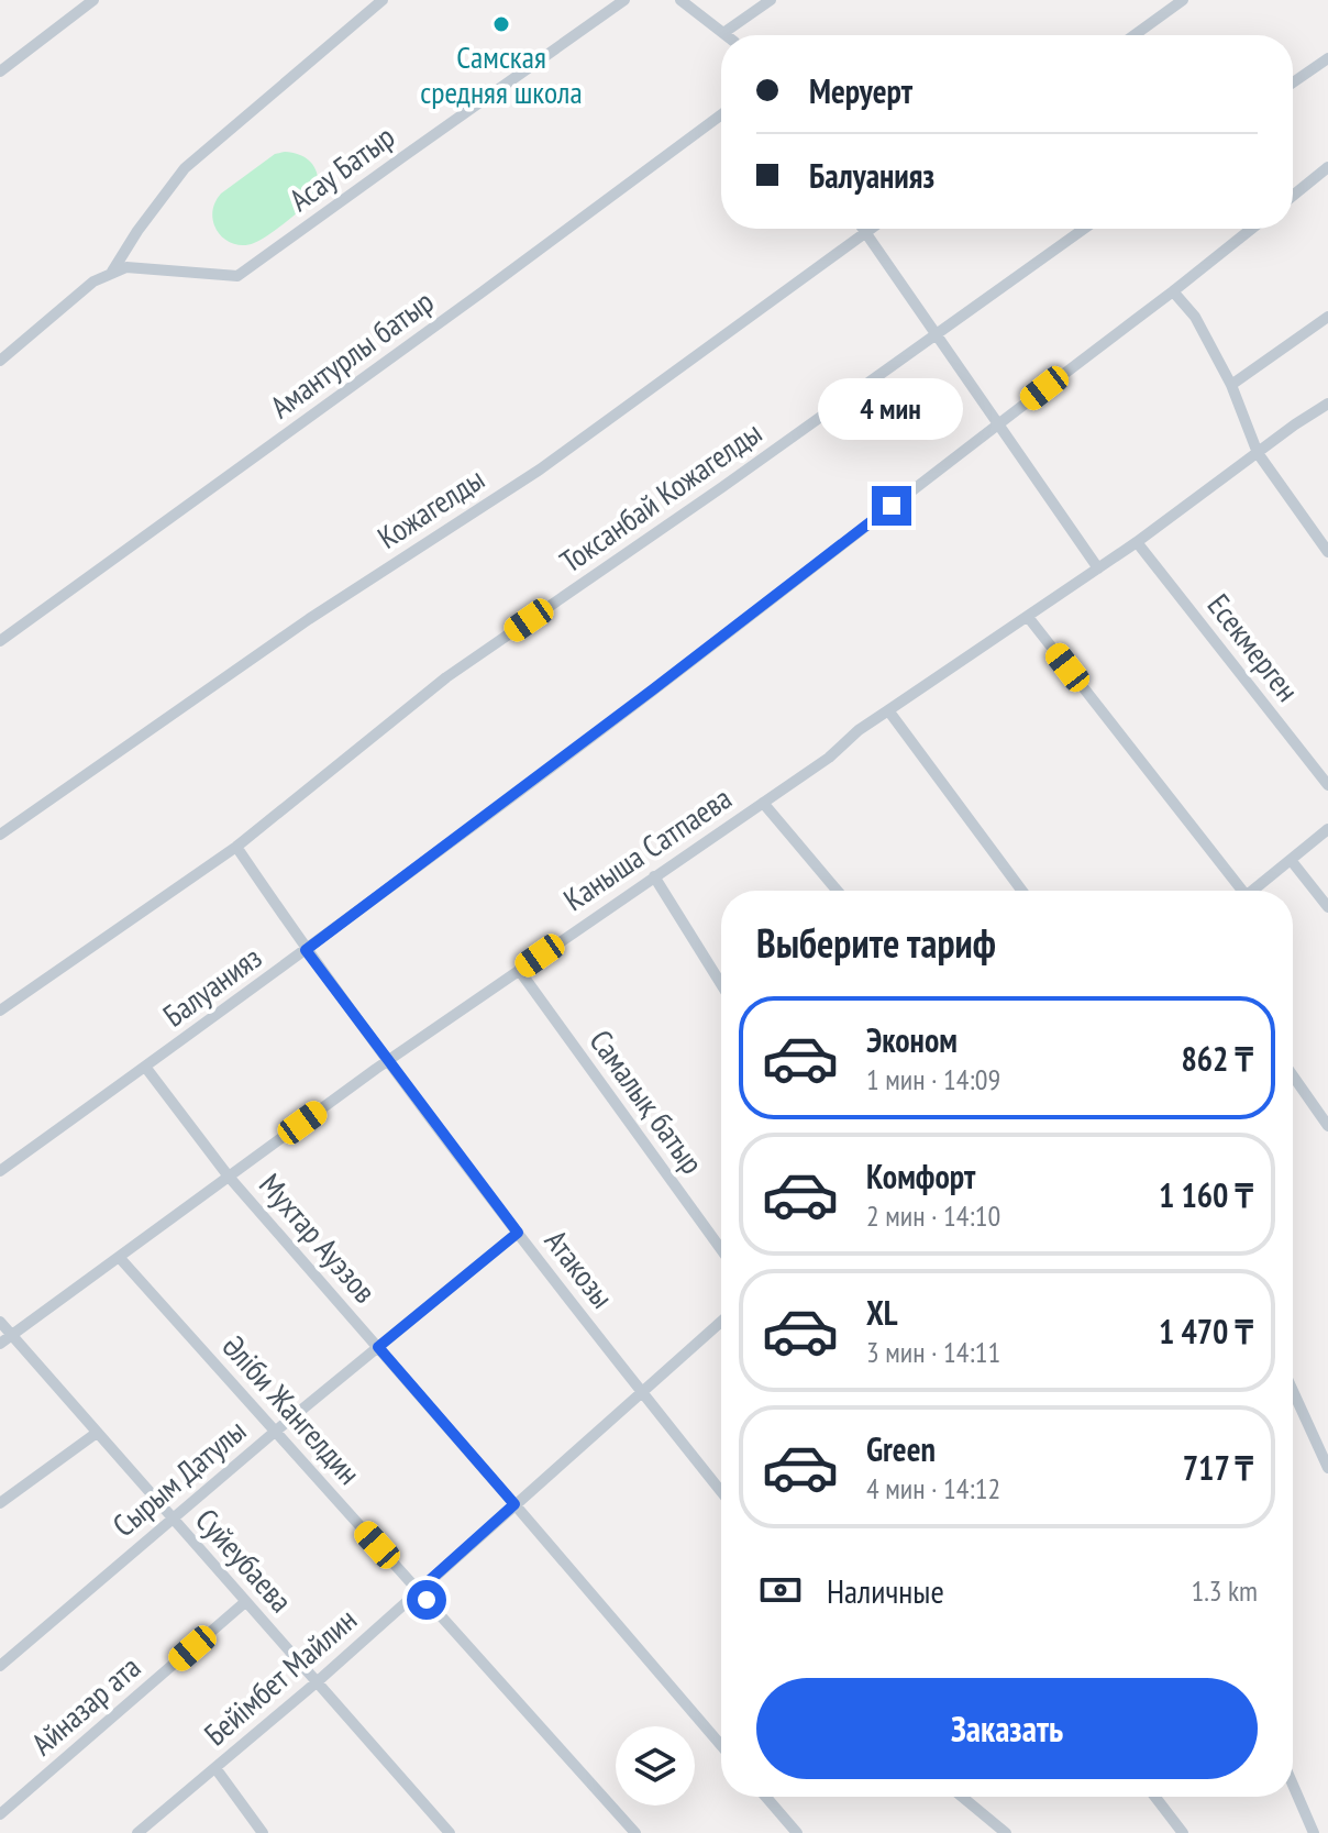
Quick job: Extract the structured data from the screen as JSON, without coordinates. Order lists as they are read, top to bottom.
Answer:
{
  "streets": {
    "street": [
      "Асау Батыр",
      "Амантурлы батыр",
      "Токсанбай Кожагелды",
      "Кожагелды",
      "Eсекмерген",
      "Каныша Сатпаева",
      "Балуанияз",
      "Самалық батыр",
      "Мухтар Ауэзов",
      "Атакозы",
      "Әліби Жангелдин",
      "Сырым Датулы",
      "Суйеубаева",
      "Бейімбет Майлин",
      "Айназар ата"
    ]
  },
  "crossings": [
    ["Токсанбай Кожагелды", "Атакозы"],
    ["Eсекмерген", "Каныша Сатпаева"],
    ["Каныша Сатпаева", "Самалық батыр"],
    ["Каныша Сатпаева", "Мухтар Ауэзов"],
    ["Каныша Сатпаева", "Атакозы"],
    ["Каныша Сатпаева", "Әліби Жангелдин"],
    ["Каныша Сатпаева", "Суйеубаева"],
    ["Балуанияз", "Мухтар Ауэзов"],
    ["Балуанияз", "Атакозы"],
    ["Мухтар Ауэзов", "Сырым Датулы"],
    ["Мухтар Ауэзов", "Бейімбет Майлин"],
    ["Атакозы", "Сырым Датулы"],
    ["Атакозы", "Бейімбет Майлин"],
    ["Әліби Жангелдин", "Сырым Датулы"],
    ["Әліби Жангелдин", "Бейімбет Майлин"],
    ["Сырым Датулы", "Суйеубаева"],
    ["Суйеубаева", "Бейімбет Майлин"],
    ["Суйеубаева", "Айназар ата"]
  ],
  "places": ["Самская средняя школа"],
  "page": {
    "banner": ["Меруерт", "Балуанияз"],
    "bubble": "4 мин",
    "heading": "Выберите тариф",
    "list": [
      {
        "name": "Эконом",
        "note": "1 мин · 14:09",
        "value": "862 ₸"
      },
      {
        "name": "Комфорт",
        "note": "2 мин · 14:10",
        "value": "1 160 ₸"
      },
      {
        "name": "XL",
        "note": "3 мин · 14:11",
        "value": "1 470 ₸"
      },
      {
        "name": "Green",
        "note": "4 мин · 14:12",
        "value": "717 ₸"
      }
    ],
    "pay": ["Наличные", "1.3 km"],
    "buttons": "Заказать"
  }
}
